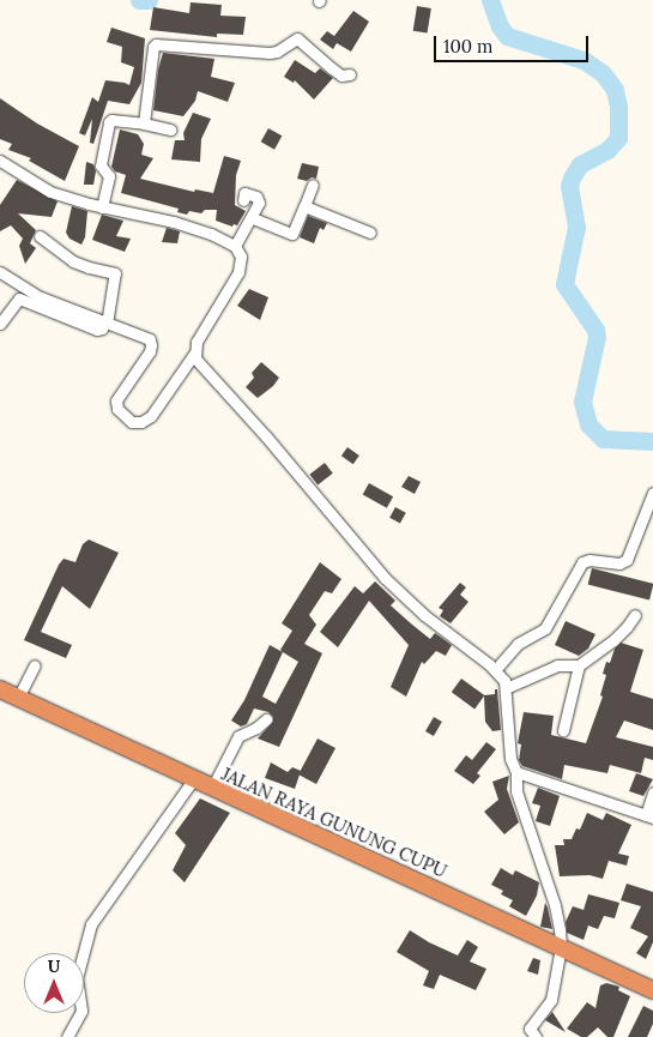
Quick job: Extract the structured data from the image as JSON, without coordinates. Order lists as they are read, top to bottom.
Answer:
{
  "streets": {
    "highway": ["JALAN RAYA GUNUNG CUPU"]
  },
  "scale_bar": "100 m",
  "north": "top"
}
